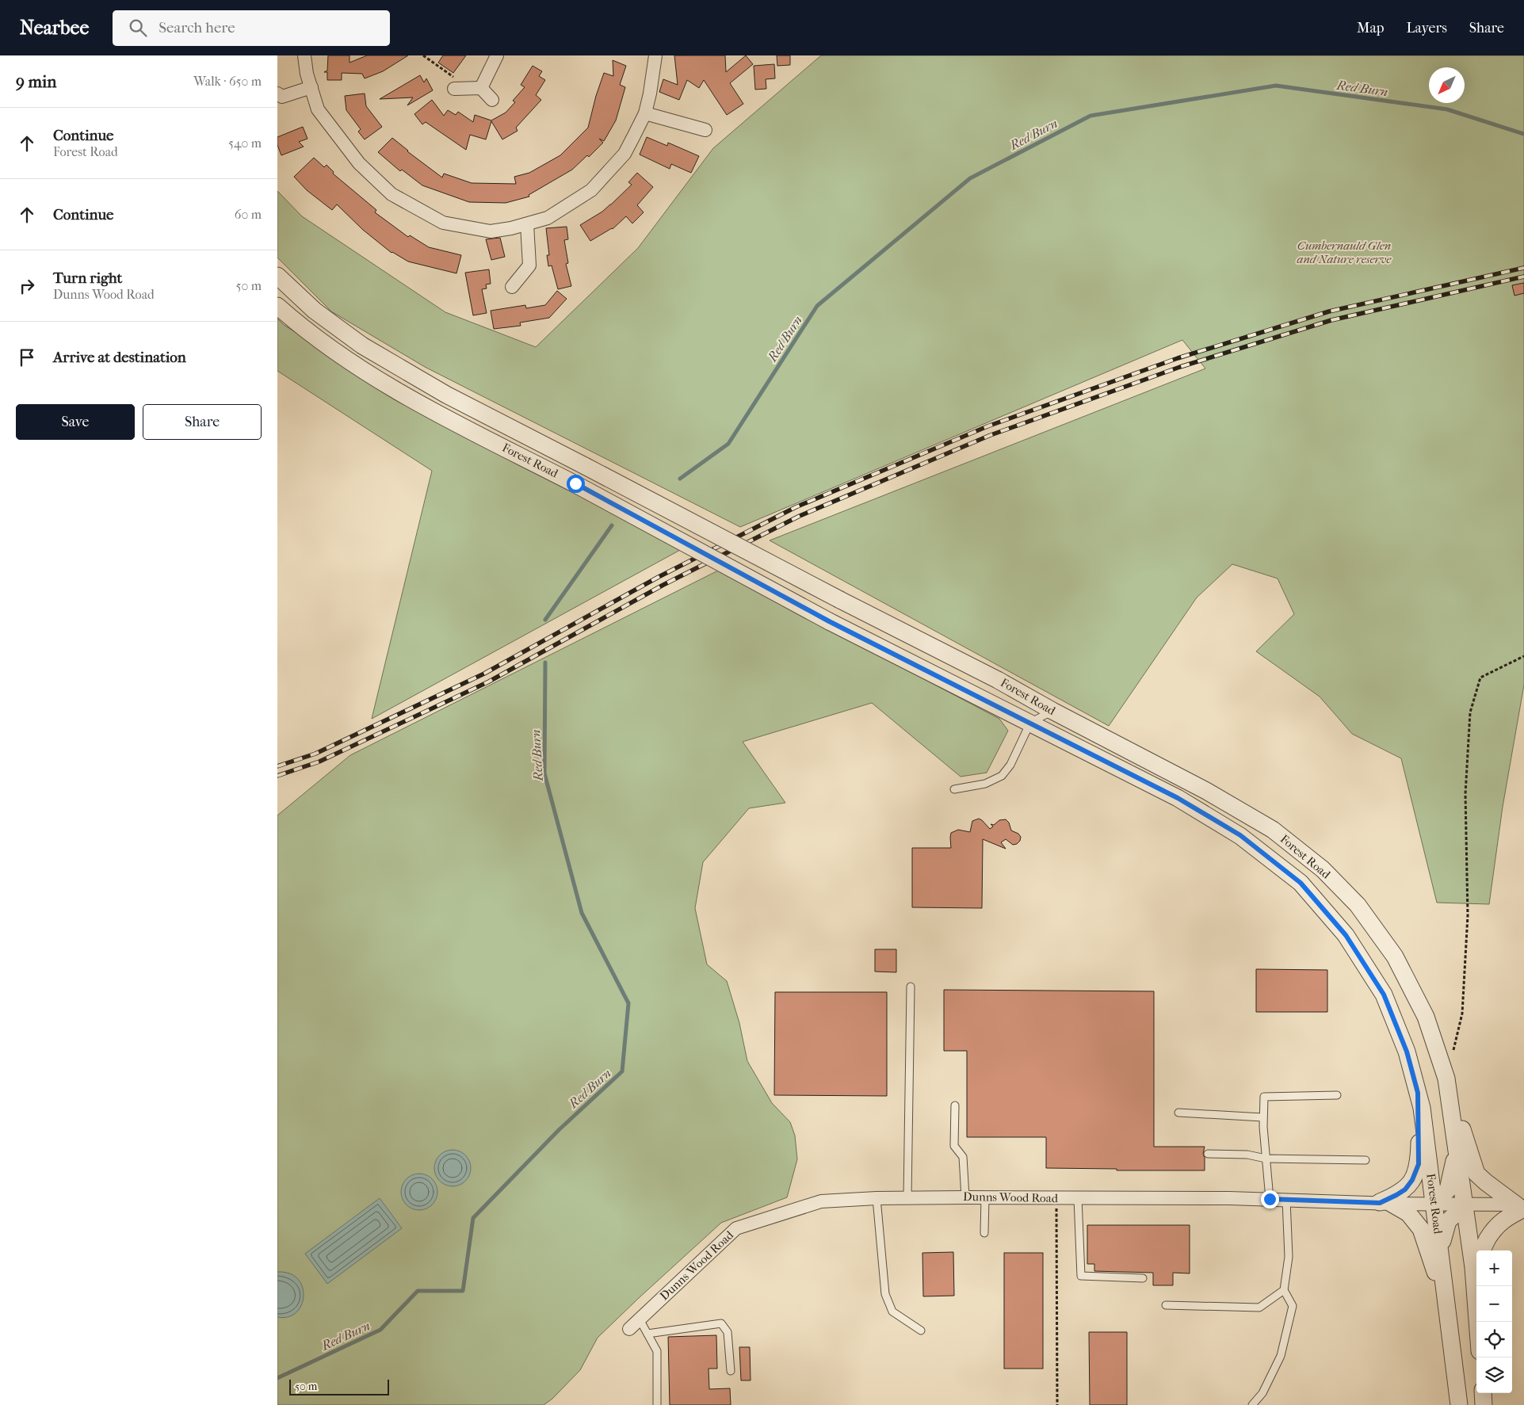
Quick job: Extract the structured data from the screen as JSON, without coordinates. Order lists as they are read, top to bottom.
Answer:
{
  "streets": {
    "street": ["Forest Road", "Dunns Wood Road"]
  },
  "crossings": [
    ["Forest Road", "Dunns Wood Road"]
  ],
  "water": ["Red Burn"],
  "parks": ["Cumbernauld Glen and Nature reserve"],
  "scale_bar": "50 m",
  "north": "bottom left",
  "page": {
    "header": "Nearbee",
    "search": "Search here",
    "nav": ["Map", "Layers", "Share"],
    "heading": ["9 min", "Walk · 650 m"],
    "list": [
      ["Continue", "Forest Road", "540 m"],
      ["Continue", "60 m"],
      ["Turn right", "Dunns Wood Road", "50 m"],
      "Arrive at destination"
    ],
    "buttons": ["Save", "Share"],
    "map_buttons": ["+", "−"],
    "scale": "50 m"
  }
}
